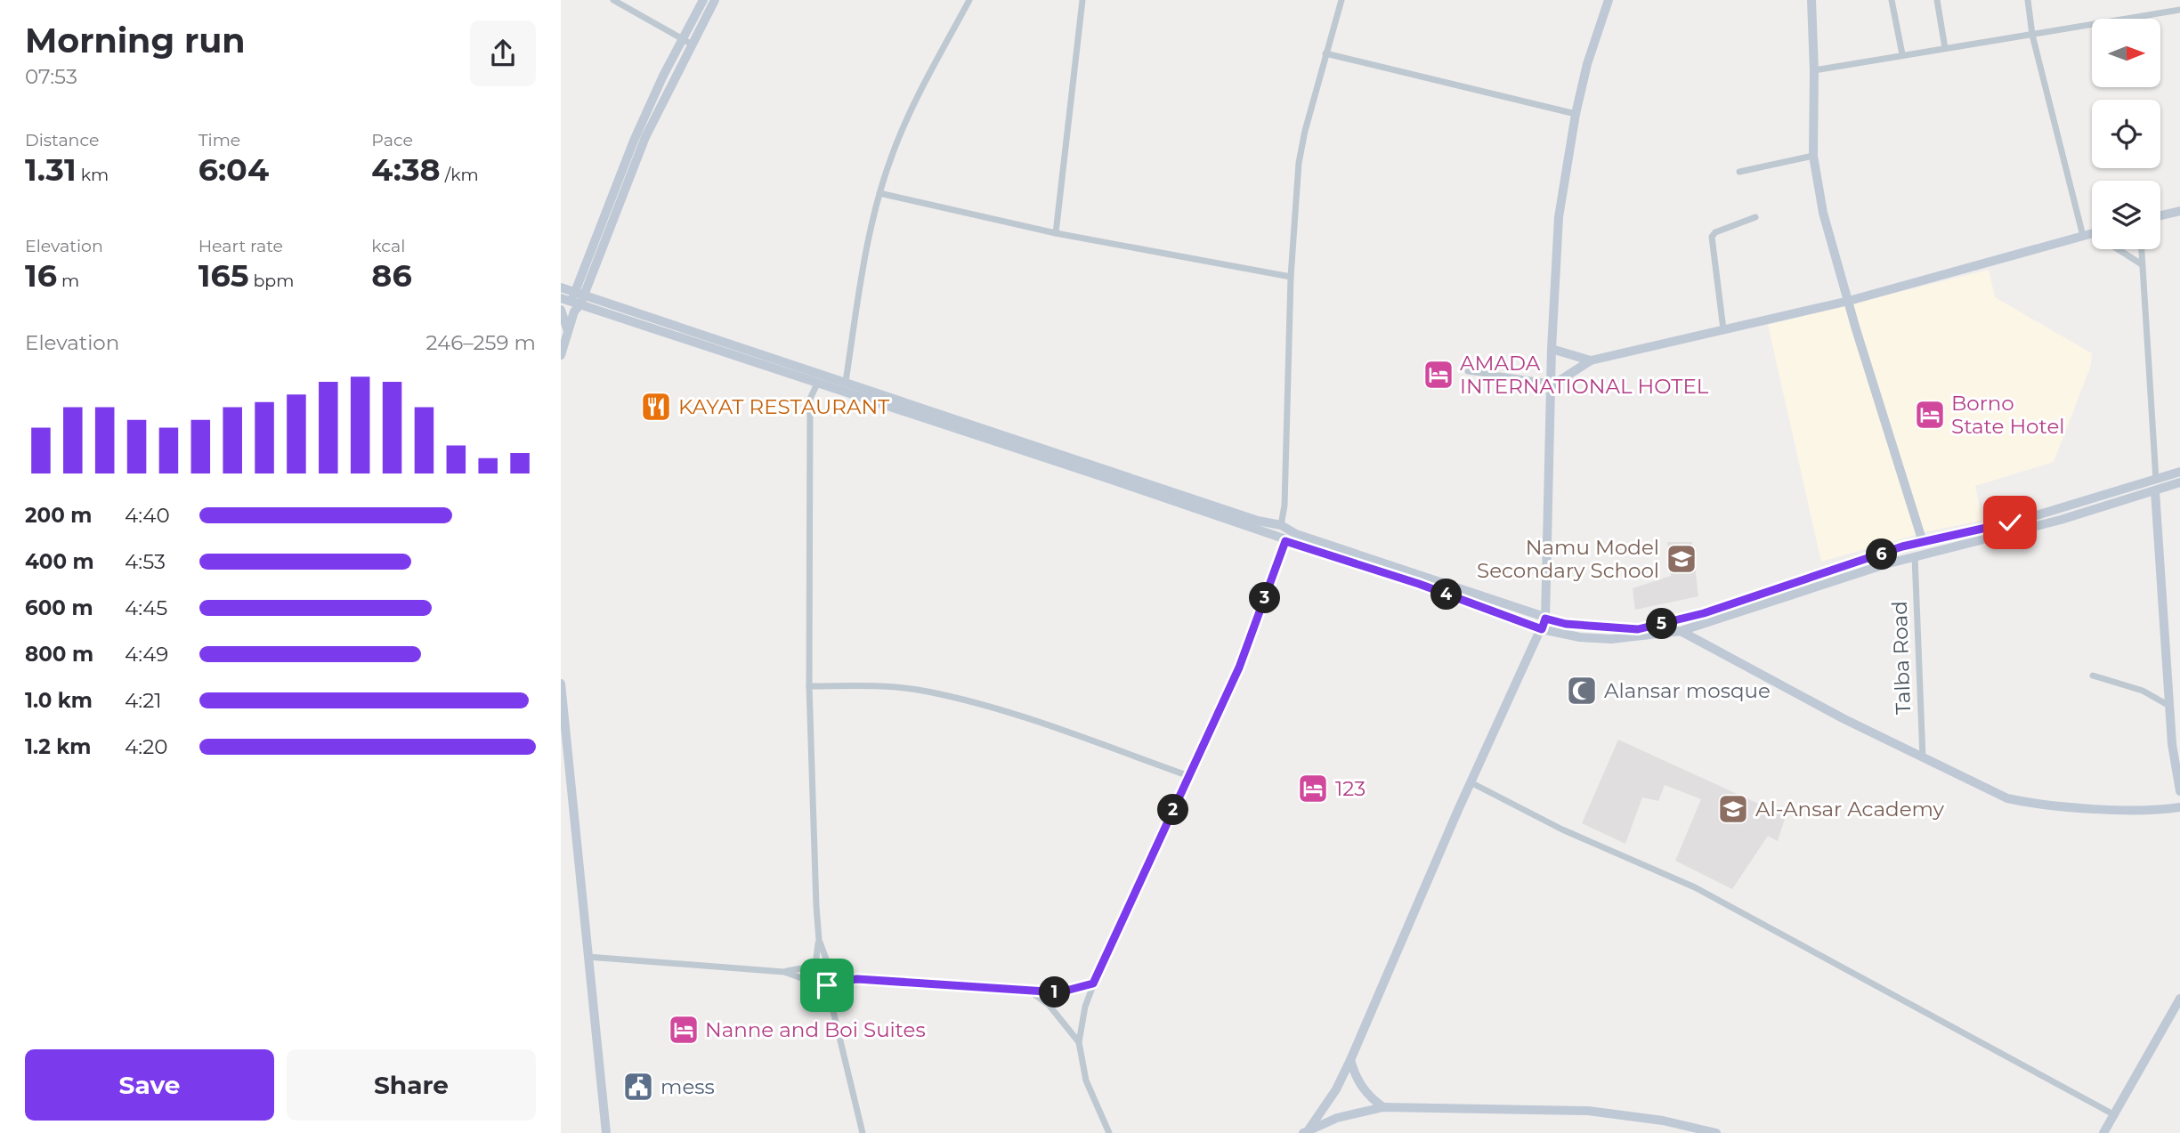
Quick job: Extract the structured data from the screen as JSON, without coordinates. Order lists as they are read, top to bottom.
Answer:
{
  "streets": {
    "street": ["Talba Road"]
  },
  "places": {
    "hotel": [
      "AMADA INTERNATIONAL HOTEL",
      "Borno State Hotel",
      "123",
      "Nanne and Boi Suites"
    ],
    "restaurant": ["KAYAT RESTAURANT"],
    "school or university": ["Namu Model Secondary School", "Al-Ansar Academy"],
    "mosque": ["Alansar mosque"],
    "public building": ["mess"]
  },
  "north": "right",
  "page": {
    "heading": ["Morning run", "07:53"],
    "stats": [
      ["Distance", "1.31 km"],
      ["Time", "6:04"],
      ["Pace", "4:38 /km"],
      ["Elevation", "16 m"],
      ["Heart rate", "165 bpm"],
      ["kcal", "86"]
    ],
    "chart": ["Elevation", "246–259 m"],
    "list": [
      {
        "name": "200 m",
        "note": "4:40"
      },
      {
        "name": "400 m",
        "note": "4:53"
      },
      {
        "name": "600 m",
        "note": "4:45"
      },
      {
        "name": "800 m",
        "note": "4:49"
      },
      {
        "name": "1.0 km",
        "note": "4:21"
      },
      {
        "name": "1.2 km",
        "note": "4:20"
      }
    ],
    "pins": [
      "6",
      "4",
      "3",
      "5",
      "2",
      "1"
    ],
    "buttons": ["Save", "Share"]
  }
}
